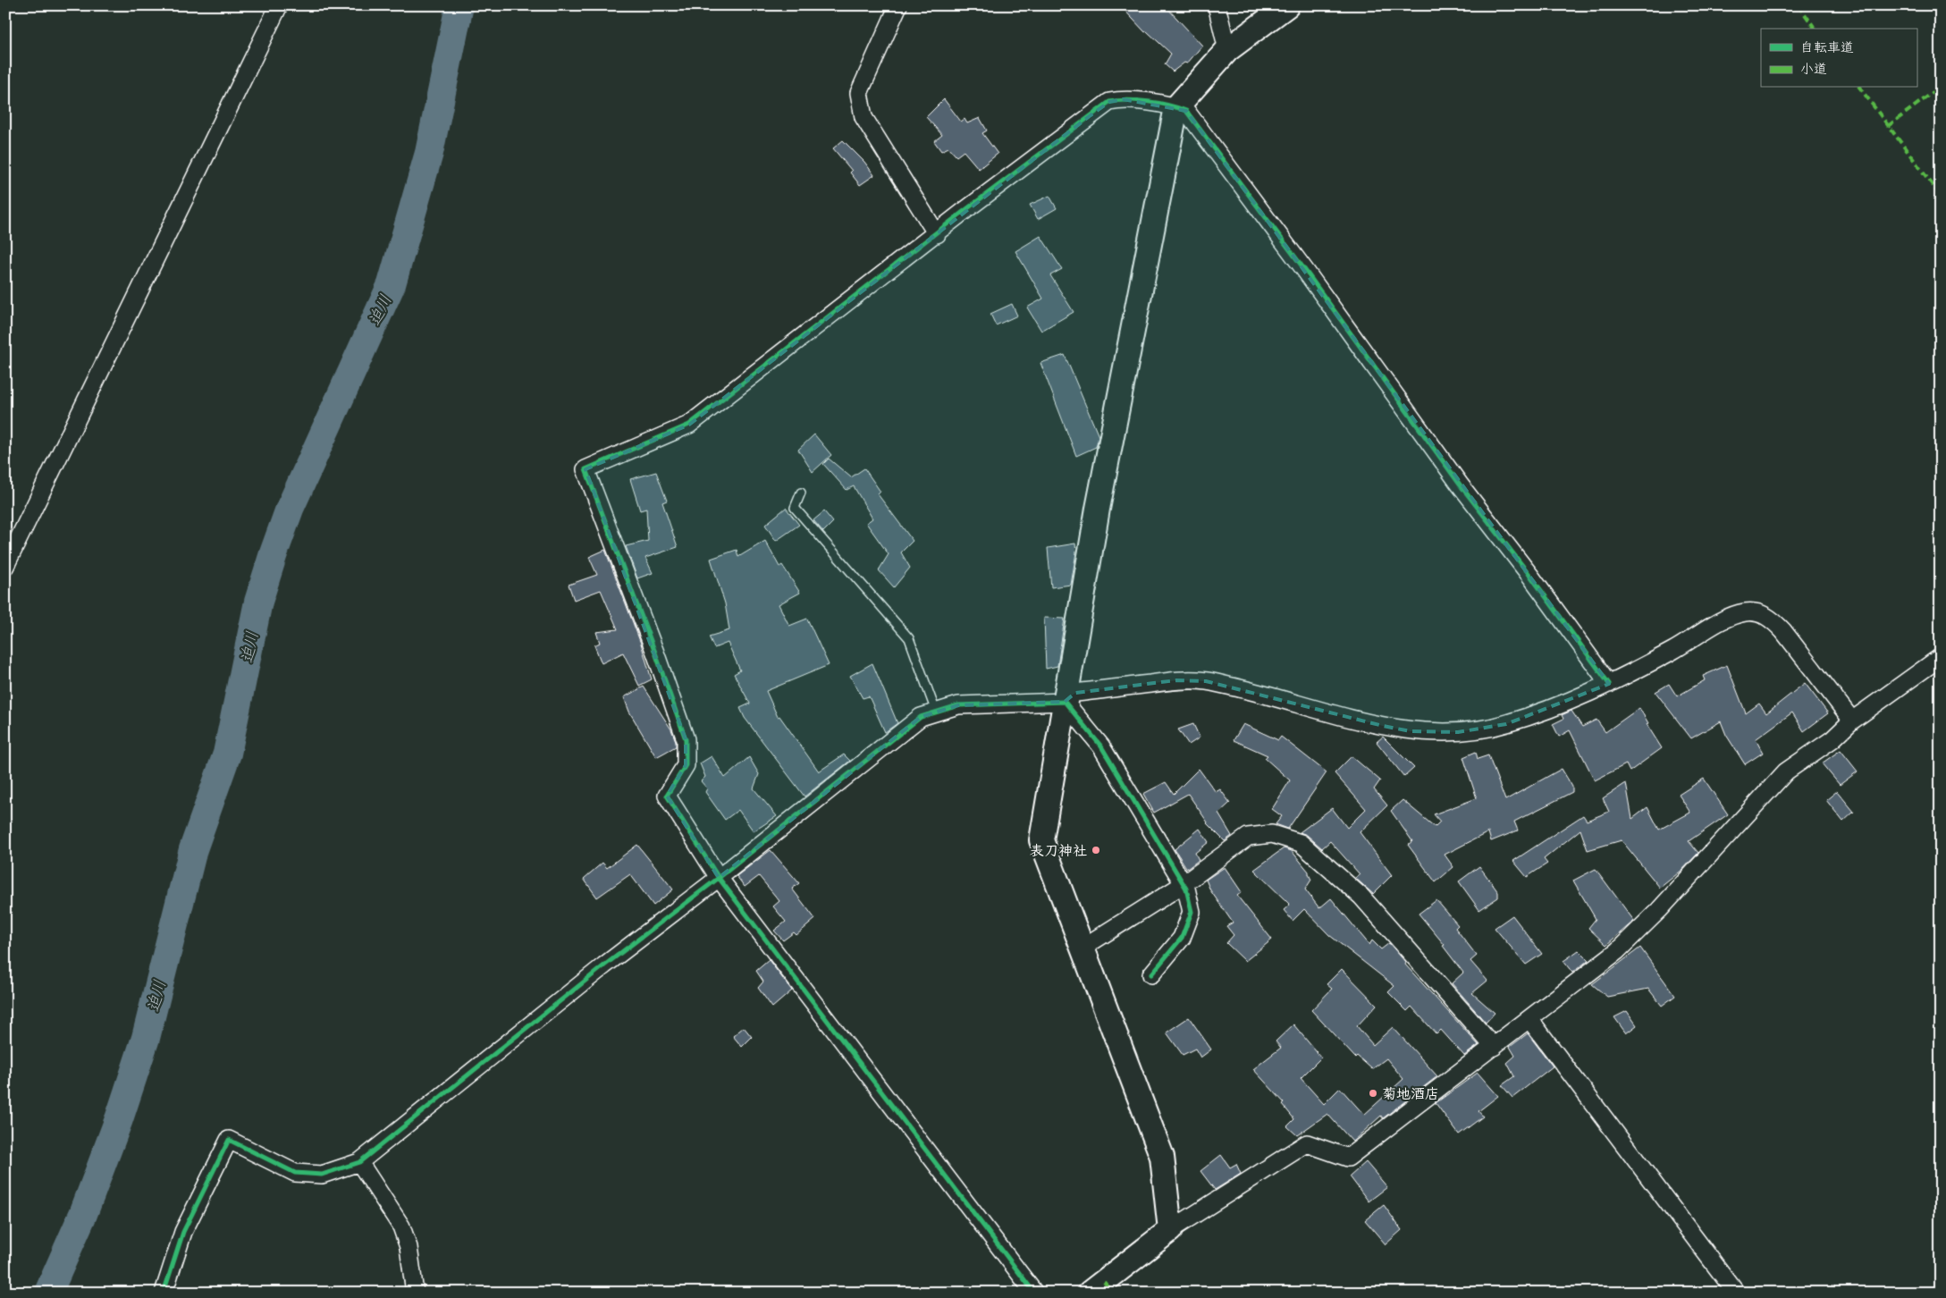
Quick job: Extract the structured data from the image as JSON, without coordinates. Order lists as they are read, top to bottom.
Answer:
{
  "water": ["迫川"],
  "places": ["表刀神社", "菊地酒店"],
  "legend": ["自転車道", "小道"]
}
